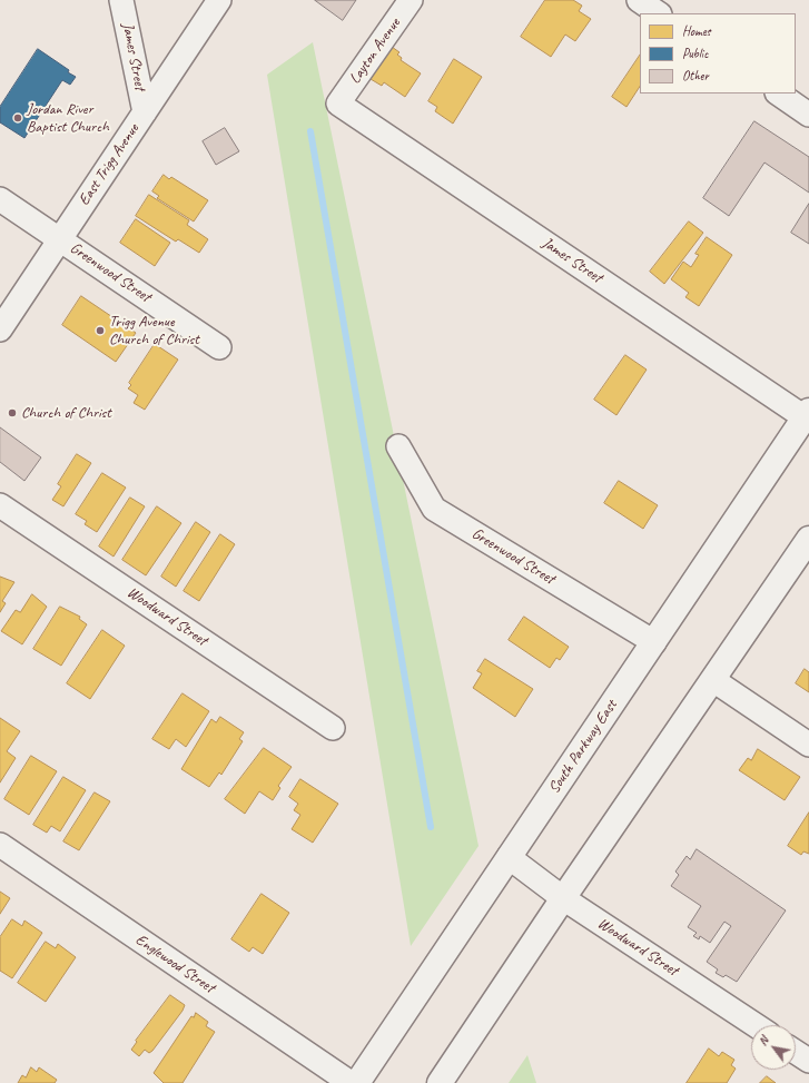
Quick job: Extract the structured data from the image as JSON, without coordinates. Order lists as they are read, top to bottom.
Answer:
{
  "streets": {
    "main road": ["South Parkway East"],
    "street": [
      "Layton Avenue",
      "James Street",
      "East Trigg Avenue",
      "Greenwood Street",
      "Woodward Street",
      "Englewood Street"
    ]
  },
  "crossings": [
    ["Layton Avenue", "James Street"],
    ["James Street", "East Trigg Avenue"],
    ["James Street", "South Parkway East"],
    ["East Trigg Avenue", "Greenwood Street"],
    ["Greenwood Street", "South Parkway East"],
    ["Woodward Street", "South Parkway East"]
  ],
  "places": ["Jordan River Baptist Church", "Trigg Avenue Church of Christ", "Church of Christ"],
  "legend": ["Homes", "Public", "Other"],
  "north": "top left"
}
